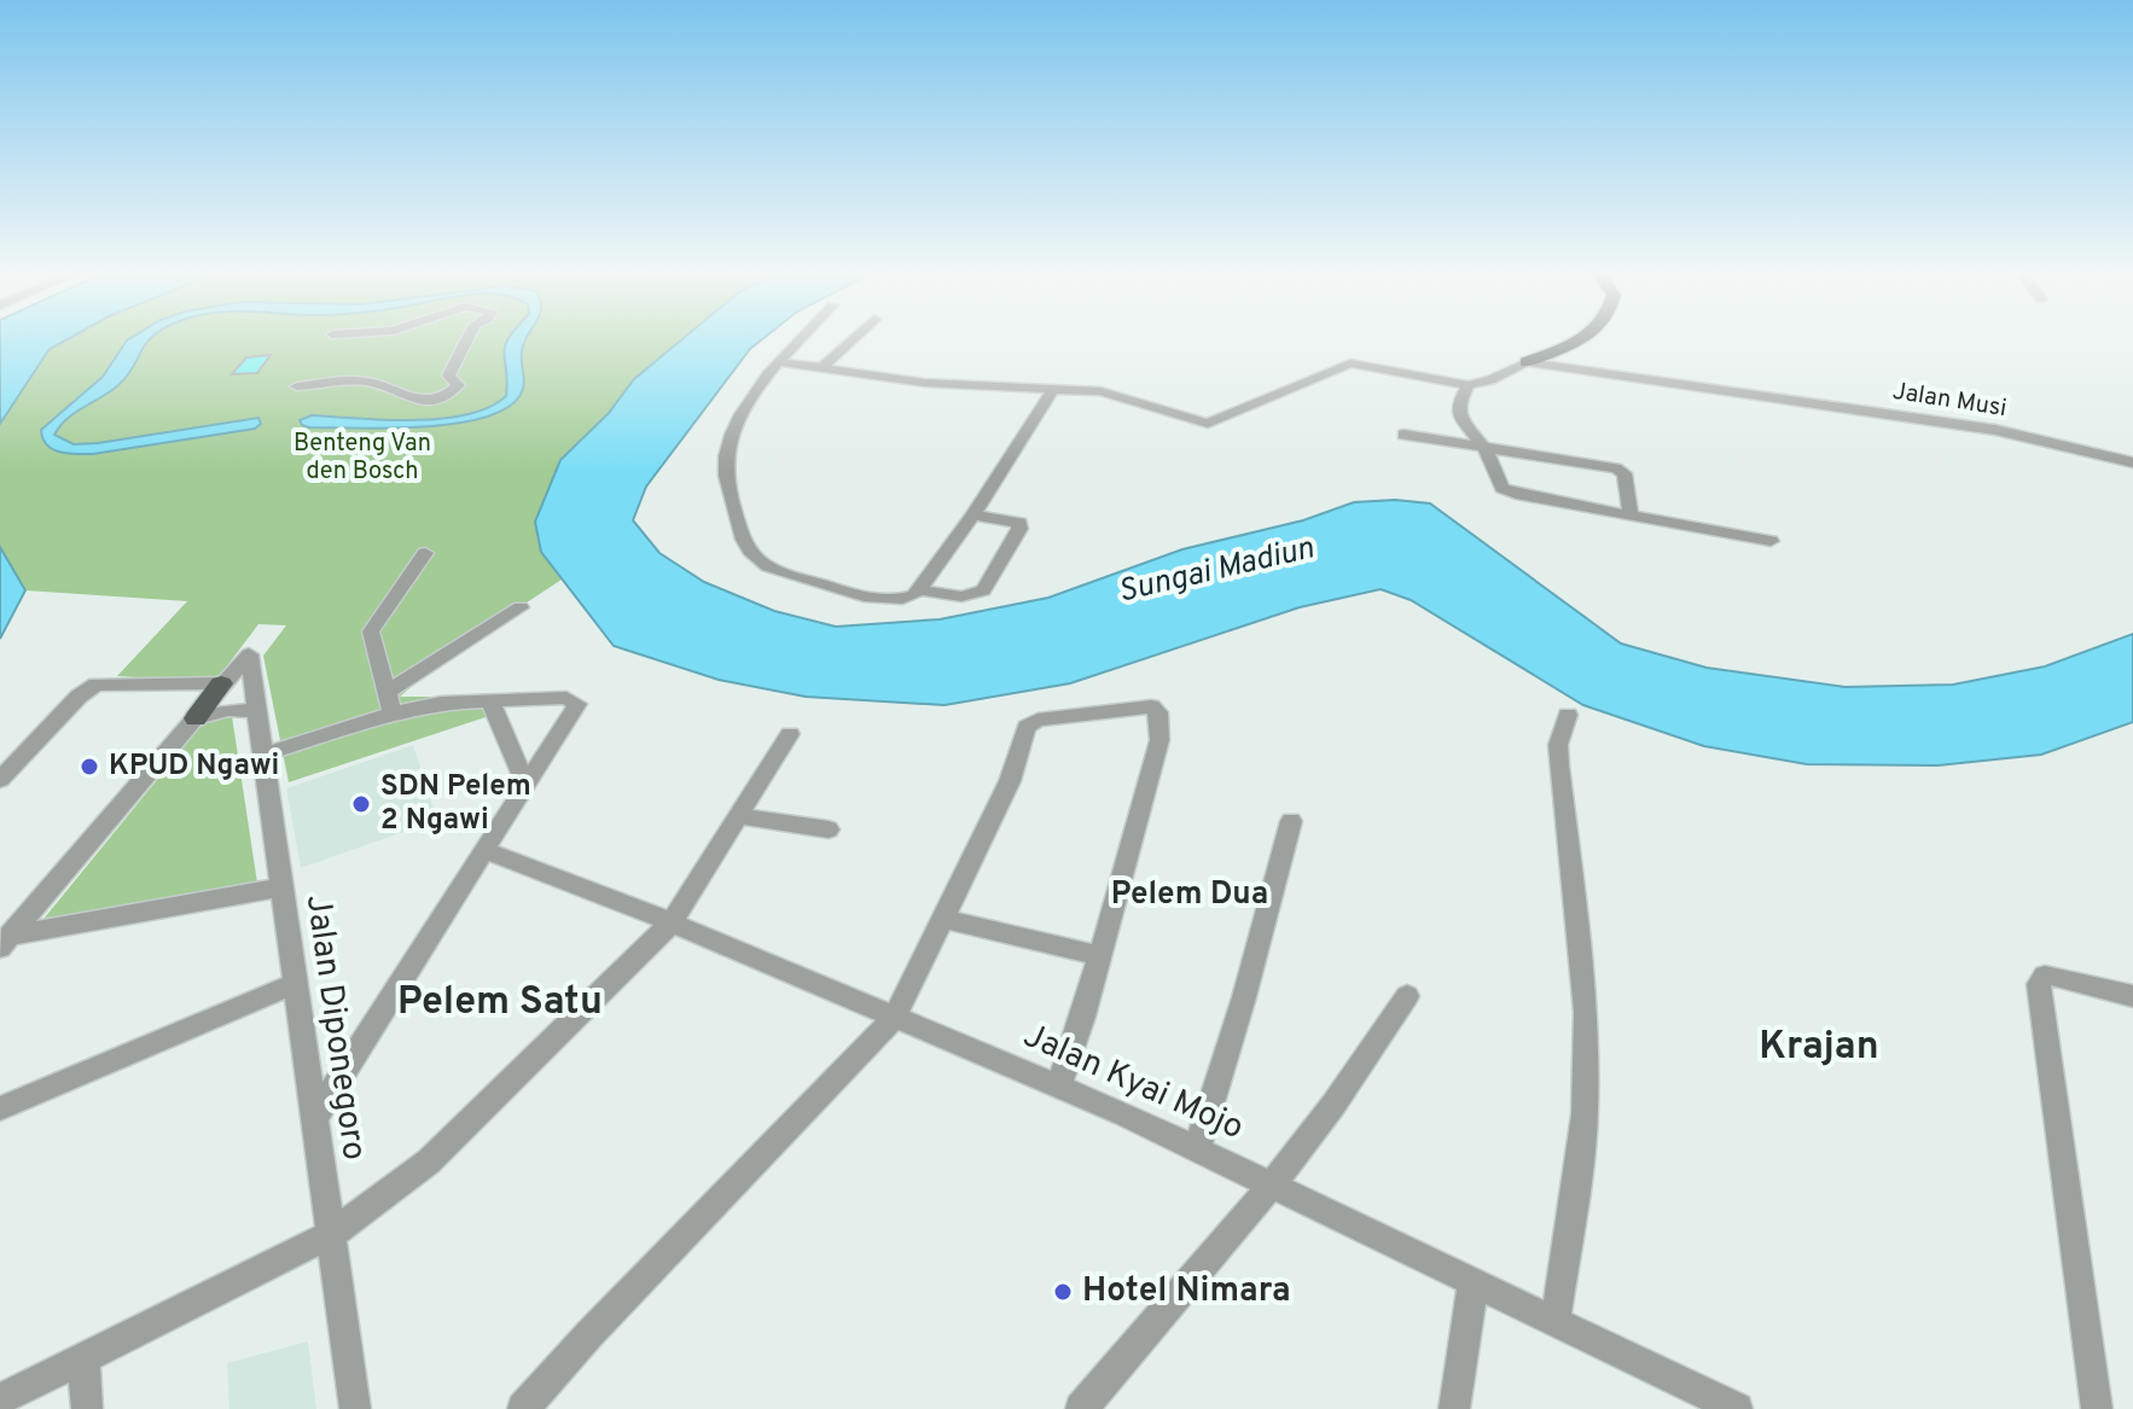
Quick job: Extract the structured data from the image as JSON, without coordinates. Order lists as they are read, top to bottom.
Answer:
{
  "streets": {
    "street": ["Jalan Musi", "Jalan Diponegoro", "Jalan Kyai Mojo"]
  },
  "districts": ["Pelem Dua", "Pelem Satu", "Krajan"],
  "water": ["Sungai Madiun"],
  "parks": ["Benteng Van den Bosch"],
  "places": ["KPUD Ngawi", "SDN Pelem 2 Ngawi", "Hotel Nimara"]
}
